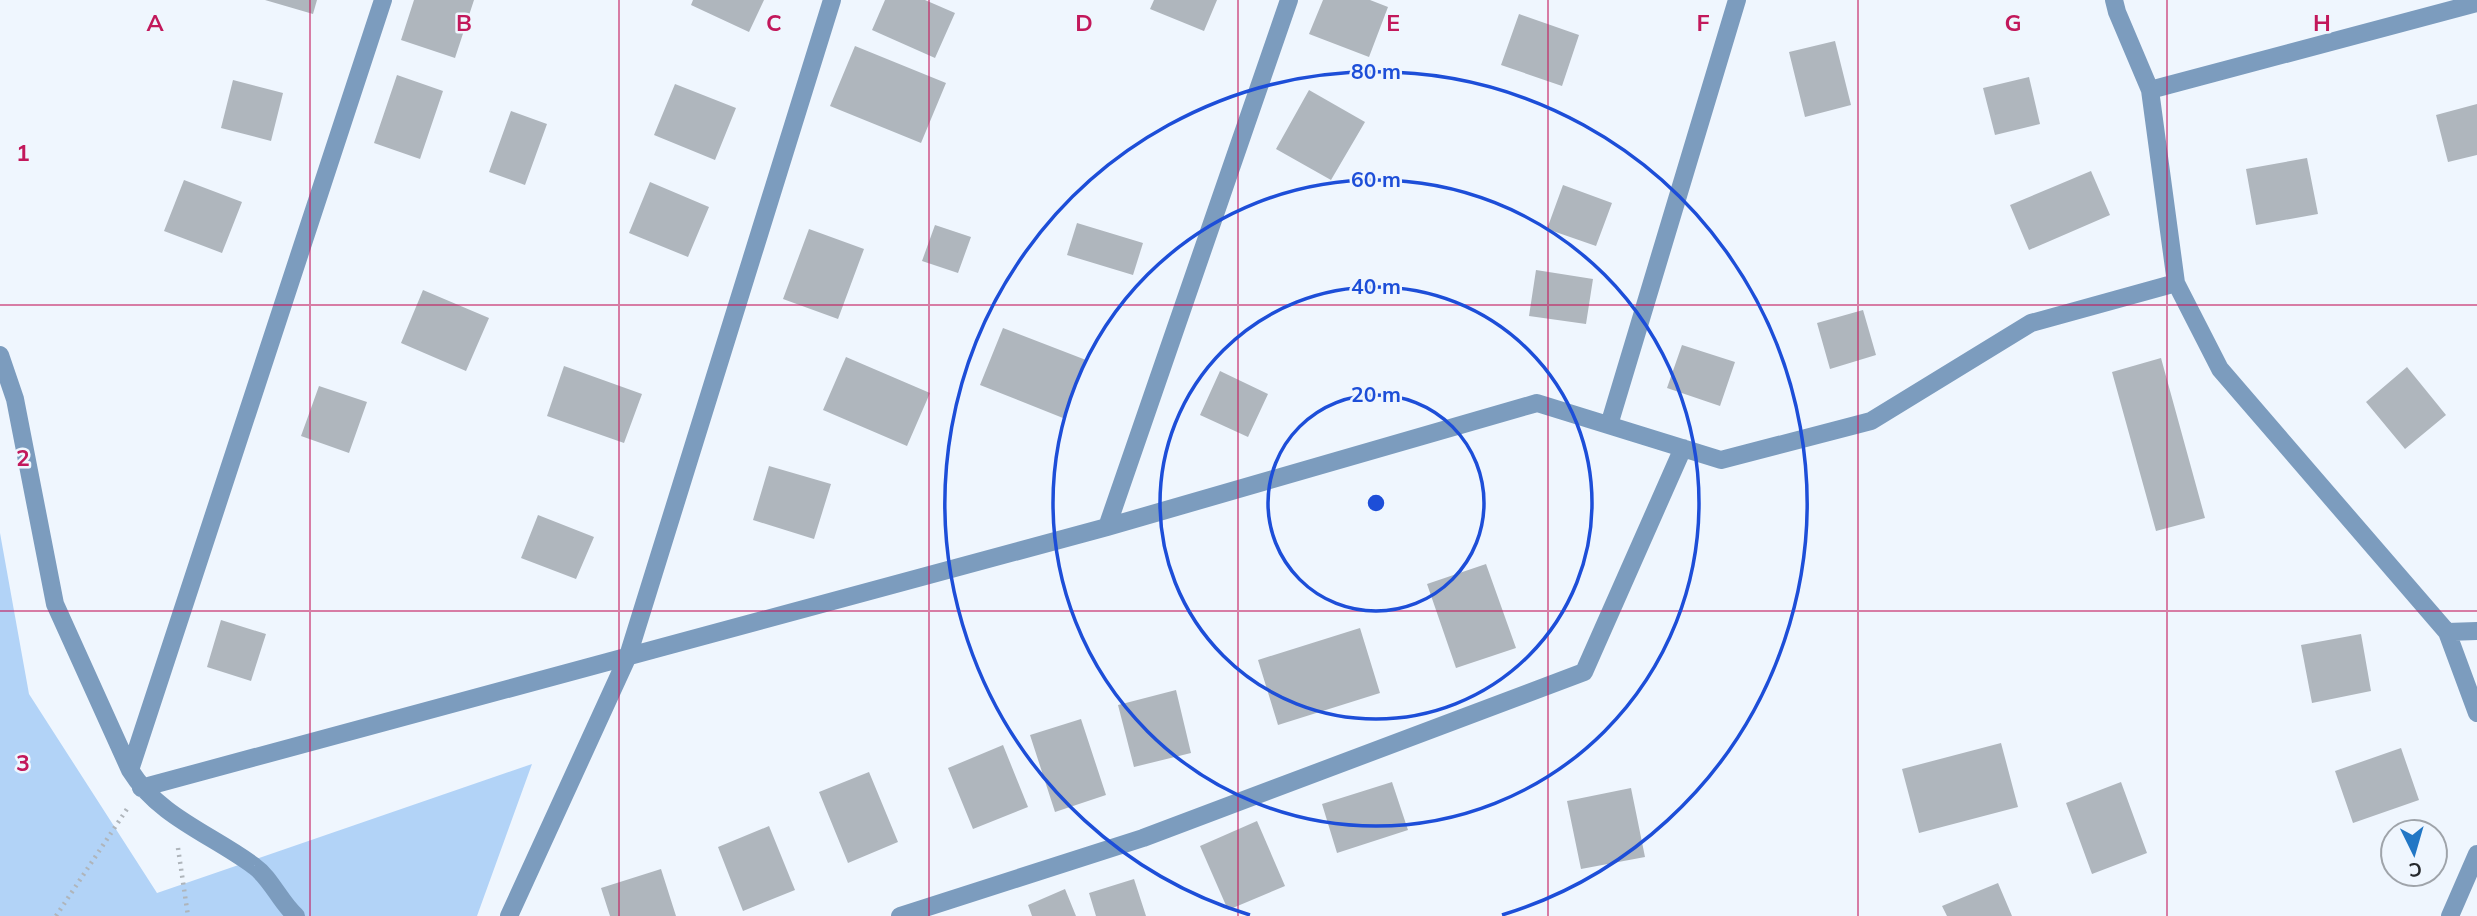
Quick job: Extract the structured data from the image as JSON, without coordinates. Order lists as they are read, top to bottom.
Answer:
{
  "north": "bottom",
  "grid": {
    "columns": [
      "A",
      "B",
      "C",
      "D",
      "E",
      "F",
      "G",
      "H"
    ],
    "rows": ["1", "2", "3"]
  },
  "rings": [
    "80 m",
    "60 m",
    "40 m",
    "20 m"
  ]
}
